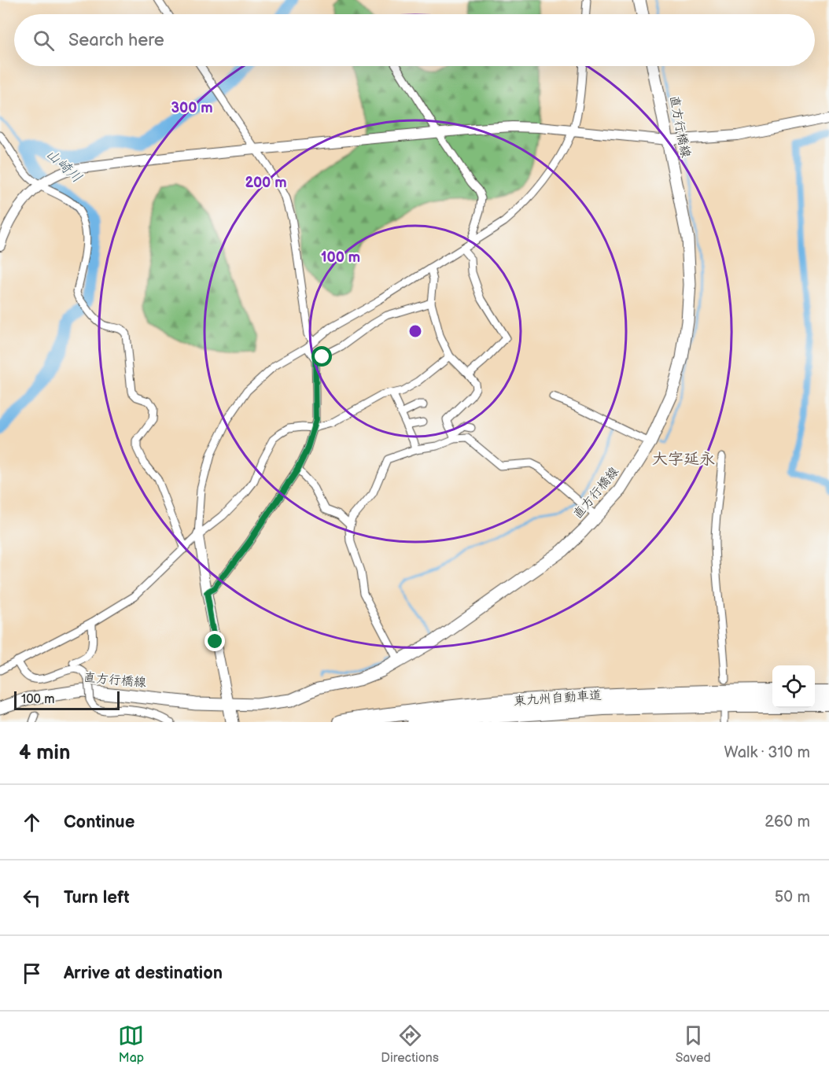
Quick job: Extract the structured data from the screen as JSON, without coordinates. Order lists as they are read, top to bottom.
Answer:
{
  "streets": {
    "highway": ["東九州自動車道"],
    "main road": ["直方行橋線"]
  },
  "districts": ["大字延永"],
  "water": ["山崎川"],
  "scale_bar": "100 m",
  "page": {
    "search": "Search here",
    "scale": "100 m",
    "heading": ["4 min", "Walk · 310 m"],
    "list": [
      ["Continue", "260 m"],
      ["Turn left", "50 m"],
      "Arrive at destination"
    ],
    "nav": ["Map", "Directions", "Saved"]
  },
  "rings": ["300 m", "200 m", "100 m"]
}
